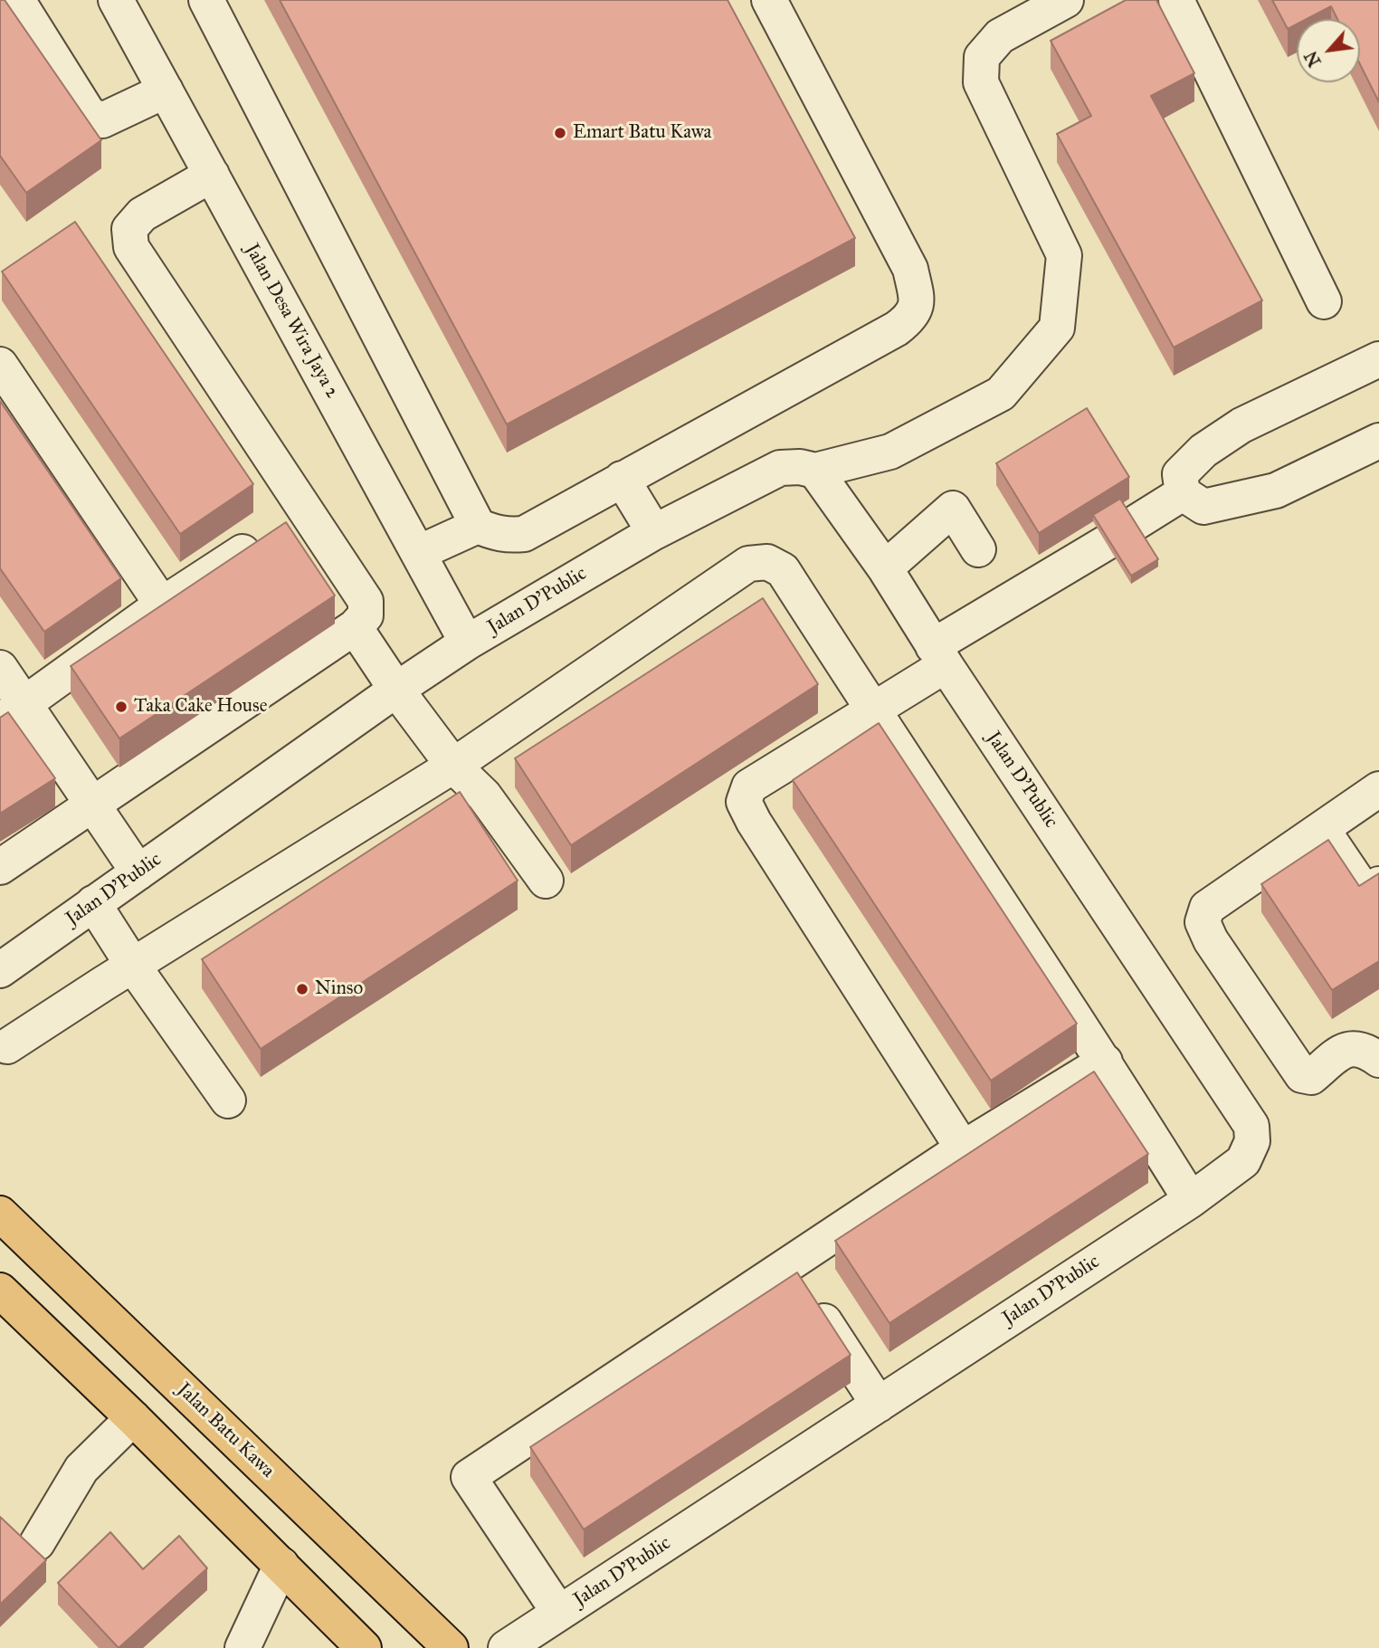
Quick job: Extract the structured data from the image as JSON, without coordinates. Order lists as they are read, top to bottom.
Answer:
{
  "streets": {
    "highway": ["Jalan Batu Kawa"],
    "street": ["Jalan Desa Wira Jaya 2", "Jalan D'Public"]
  },
  "crossings": [
    ["Jalan Desa Wira Jaya 2", "Jalan D'Public"]
  ],
  "places": ["Emart Batu Kawa", "Taka Cake House", "Ninso"],
  "north": "bottom left"
}
